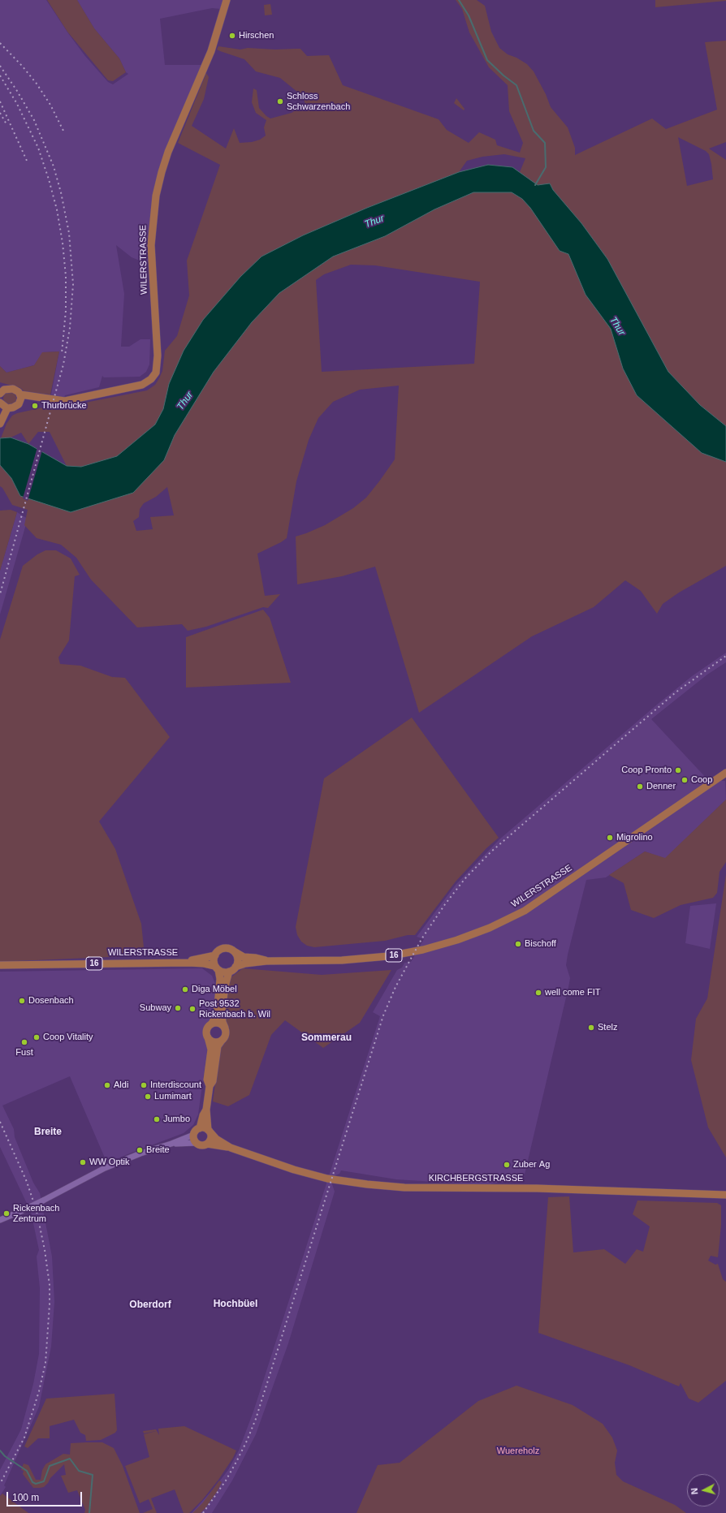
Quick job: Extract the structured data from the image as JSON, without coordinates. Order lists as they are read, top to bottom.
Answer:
{
  "streets": {
    "main road": ["WILERSTRASSE", "16", "KIRCHBERGSTRASSE"]
  },
  "districts": [
    "Sommerau",
    "Breite",
    "Hochbüel",
    "Oberdorf"
  ],
  "water": ["Thur"],
  "parks": ["Wuereholz"],
  "places": [
    "Hirschen",
    "Schloss Schwarzenbach",
    "Thurbrücke",
    "Coop Pronto",
    "Coop",
    "Denner",
    "Migrolino",
    "Bischoff",
    "Diga Möbel",
    "well come FIT",
    "Dosenbach",
    "Subway",
    "Post 9532 Rickenbach b. Wil",
    "Stelz",
    "Coop Vitality",
    "Fust",
    "Aldi",
    "Interdiscount",
    "Lumimart",
    "Jumbo",
    "Breite",
    "WW Optik",
    "Zuber Ag",
    "Rickenbach Zentrum"
  ],
  "scale_bar": "100 m",
  "north": "left"
}
